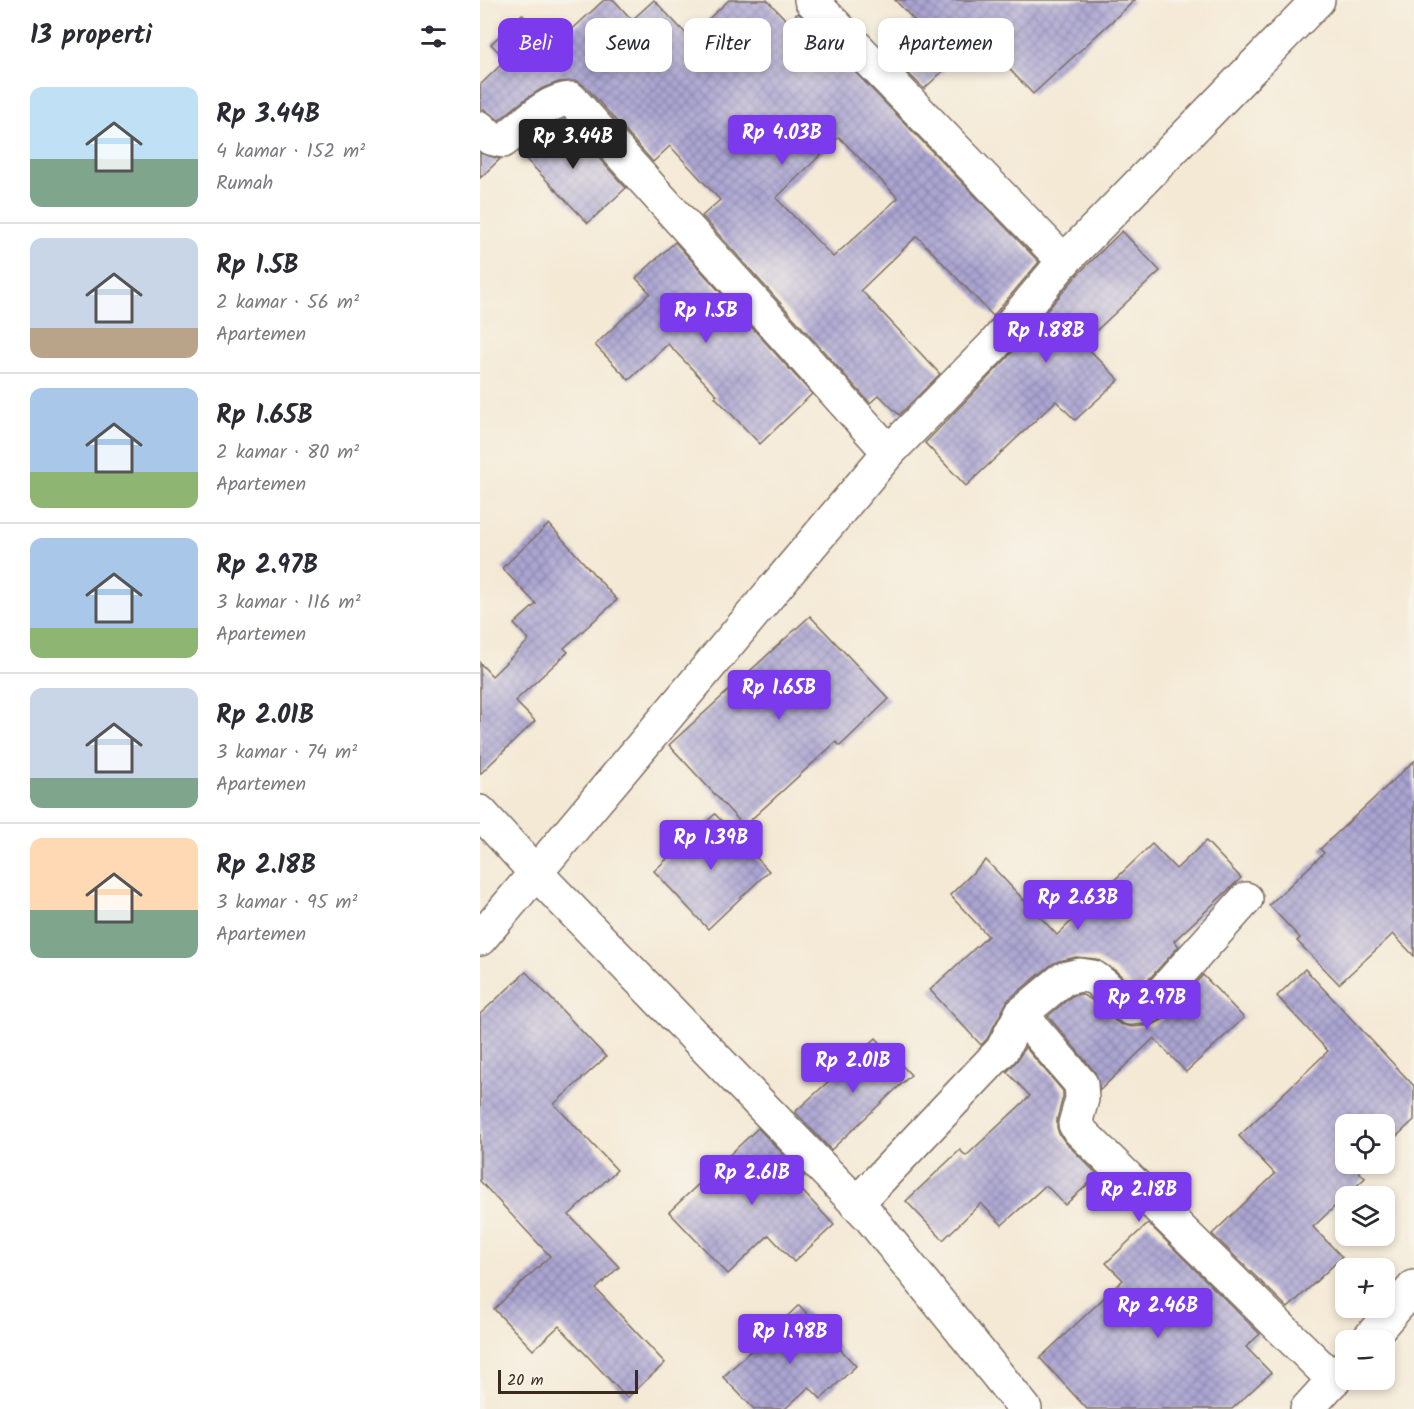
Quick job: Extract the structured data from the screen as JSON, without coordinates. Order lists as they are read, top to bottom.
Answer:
{
  "scale_bar": "20 m",
  "page": {
    "heading": "13 properti",
    "chip": [
      "Beli",
      "Sewa",
      "Filter",
      "Baru",
      "Apartemen"
    ],
    "list": [
      {
        "name": "Rp 3.44B",
        "note": "4 kamar · 152 m² · Rumah"
      },
      {
        "name": "Rp 1.5B",
        "note": "2 kamar · 56 m² · Apartemen"
      },
      {
        "name": "Rp 1.65B",
        "note": "2 kamar · 80 m² · Apartemen"
      },
      {
        "name": "Rp 2.97B",
        "note": "3 kamar · 116 m² · Apartemen"
      },
      {
        "name": "Rp 2.01B",
        "note": "3 kamar · 74 m² · Apartemen"
      },
      {
        "name": "Rp 2.18B",
        "note": "3 kamar · 95 m² · Apartemen"
      }
    ],
    "price": [
      "Rp 4.03B",
      "Rp 3.44B",
      "Rp 1.5B",
      "Rp 1.88B",
      "Rp 1.65B",
      "Rp 1.39B",
      "Rp 2.63B",
      "Rp 2.97B",
      "Rp 2.01B",
      "Rp 2.61B",
      "Rp 2.18B",
      "Rp 2.46B",
      "Rp 1.98B"
    ],
    "map_buttons": ["+", "−"],
    "scale": "20 m"
  }
}
